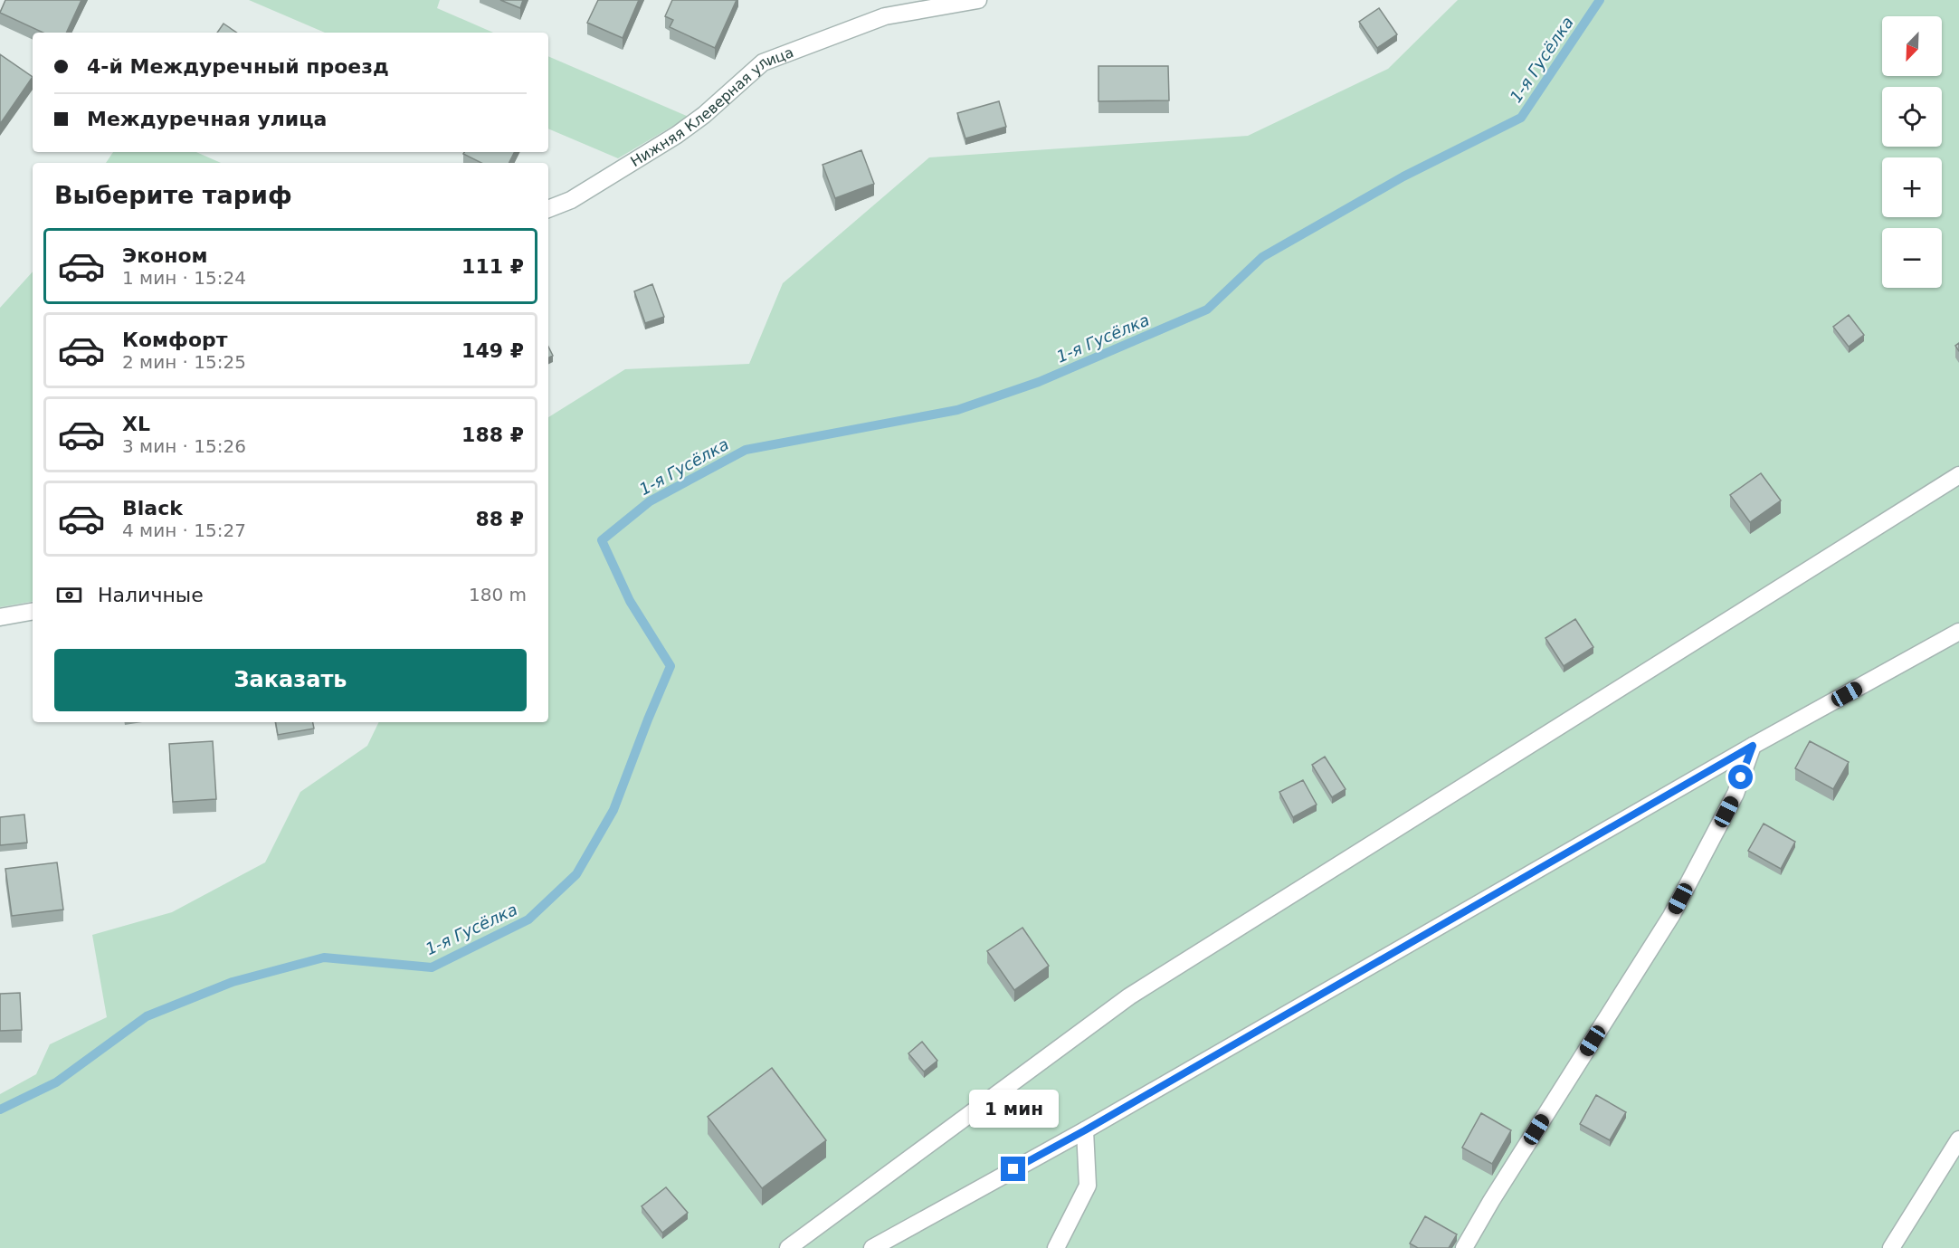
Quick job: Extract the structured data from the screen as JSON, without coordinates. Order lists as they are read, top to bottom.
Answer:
{
  "streets": {
    "street": ["Нижняя Клеверная улица"]
  },
  "water": ["1-я Гусёлка"],
  "north": "bottom left",
  "page": {
    "map_buttons": ["+", "−"],
    "banner": ["4-й Междуречный проезд", "Междуречная улица"],
    "heading": "Выберите тариф",
    "list": [
      {
        "name": "Эконом",
        "note": "1 мин · 15:24",
        "value": "111 ₽"
      },
      {
        "name": "Комфорт",
        "note": "2 мин · 15:25",
        "value": "149 ₽"
      },
      {
        "name": "XL",
        "note": "3 мин · 15:26",
        "value": "188 ₽"
      },
      {
        "name": "Black",
        "note": "4 мин · 15:27",
        "value": "88 ₽"
      }
    ],
    "pay": ["Наличные", "180 m"],
    "buttons": "Заказать",
    "bubble": "1 мин"
  }
}
